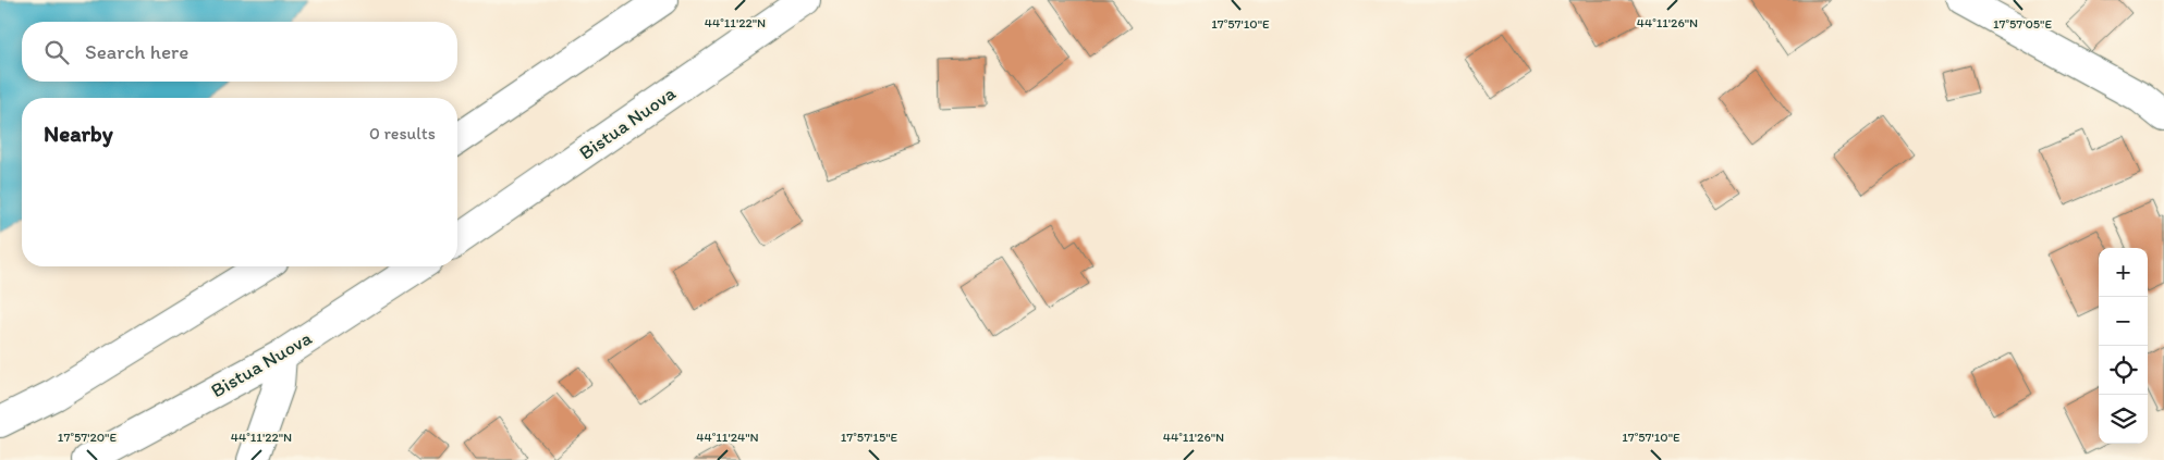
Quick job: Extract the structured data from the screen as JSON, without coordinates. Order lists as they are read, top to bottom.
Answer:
{
  "streets": {
    "main road": ["Bistua Nuova"]
  },
  "page": {
    "search": "Search here",
    "heading": ["Nearby", "0 results"],
    "map_buttons": ["+", "−"]
  },
  "coordinates": [
    "44°11'22\"N",
    "44°11'26\"N",
    "17°57'10\"E",
    "17°57'05\"E",
    "17°57'20\"E",
    "17°57'15\"E",
    "44°11'24\"N"
  ]
}
